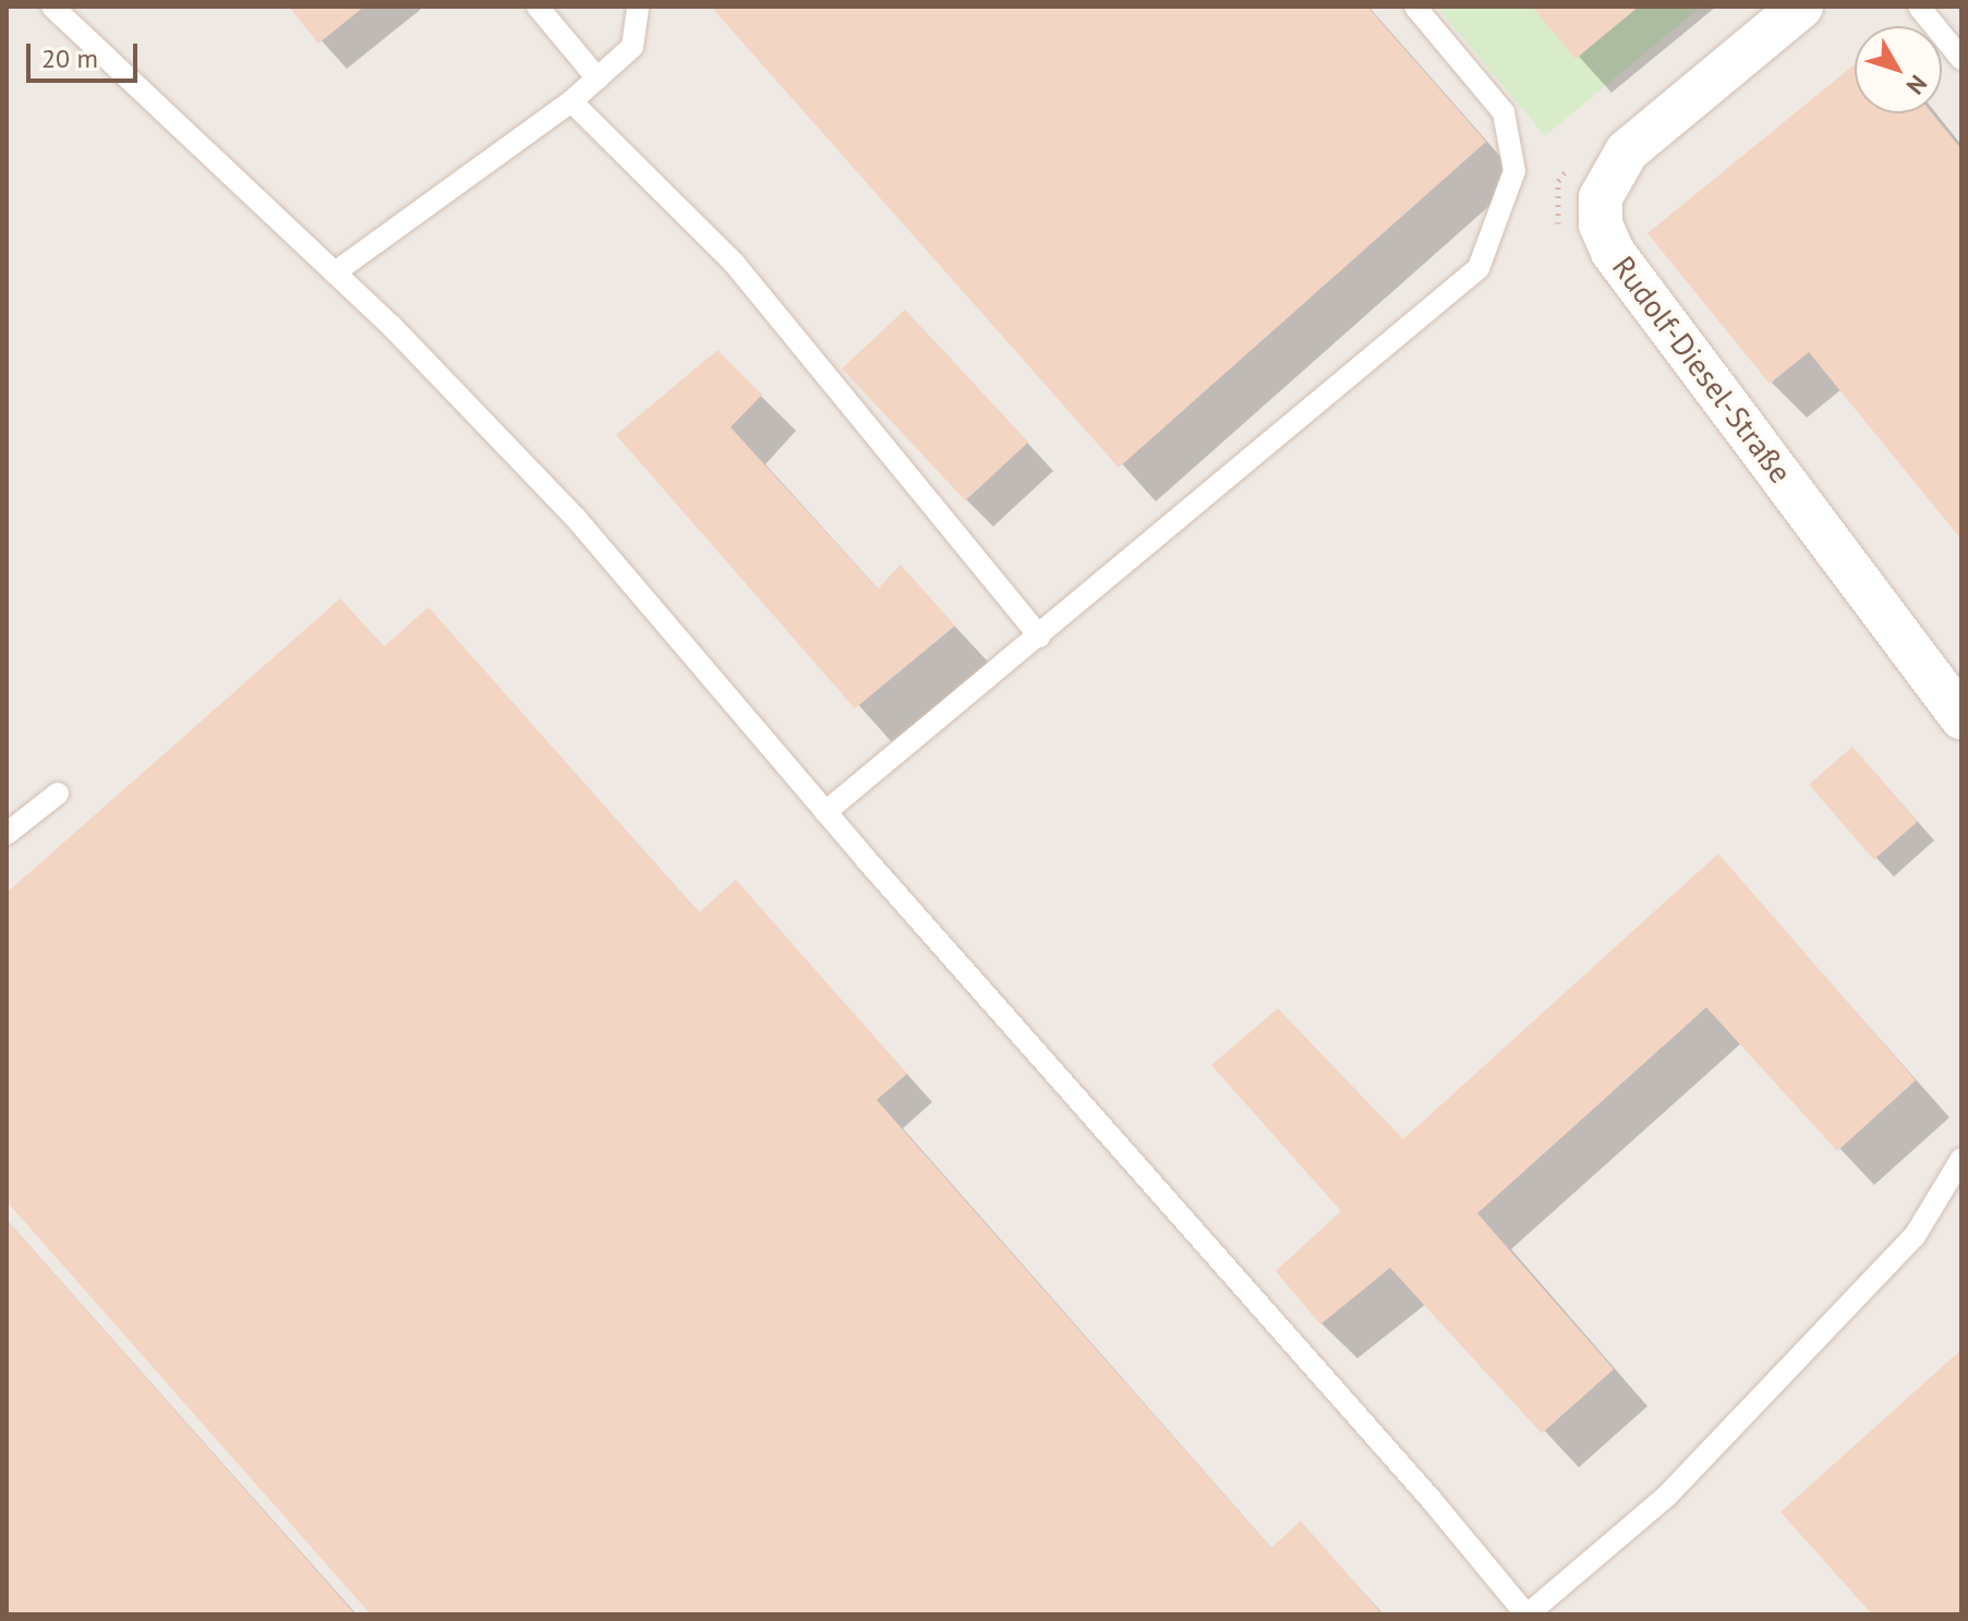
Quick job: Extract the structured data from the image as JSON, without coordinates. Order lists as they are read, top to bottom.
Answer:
{
  "streets": {
    "street": ["Rudolf-Diesel-Straße"]
  },
  "scale_bar": "20 m",
  "north": "bottom right"
}
